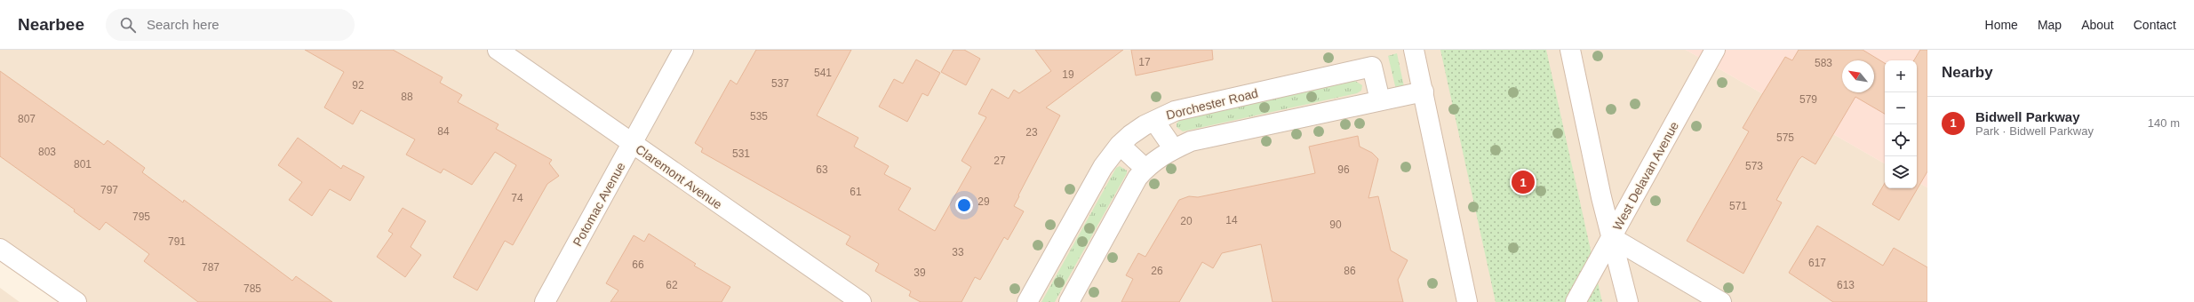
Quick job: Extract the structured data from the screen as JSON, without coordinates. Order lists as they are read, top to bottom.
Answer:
{
  "streets": {
    "street": [
      "Dorchester Road",
      "West Delavan Avenue",
      "Claremont Avenue",
      "Potomac Avenue"
    ]
  },
  "crossings": [
    ["Claremont Avenue", "Potomac Avenue"]
  ],
  "house_numbers": [
    "17",
    "583",
    "541",
    "19",
    "537",
    "92",
    "88",
    "579",
    "535",
    "807",
    "84",
    "23",
    "575",
    "803",
    "531",
    "27",
    "801",
    "573",
    "63",
    "96",
    "797",
    "61",
    "74",
    "29",
    "571",
    "795",
    "14",
    "20",
    "90",
    "791",
    "33",
    "617",
    "66",
    "787",
    "26",
    "86",
    "39",
    "62",
    "613",
    "785"
  ],
  "north": "top left",
  "page": {
    "header": "Nearbee",
    "search": "Search here",
    "nav": [
      "Home",
      "Map",
      "About",
      "Contact"
    ],
    "heading": "Nearby",
    "map_buttons": ["+", "−"],
    "list": [
      {
        "mark": "1",
        "name": "Bidwell Parkway",
        "note": "Park · Bidwell Parkway",
        "value": "140 m"
      }
    ],
    "pins": "1"
  }
}
